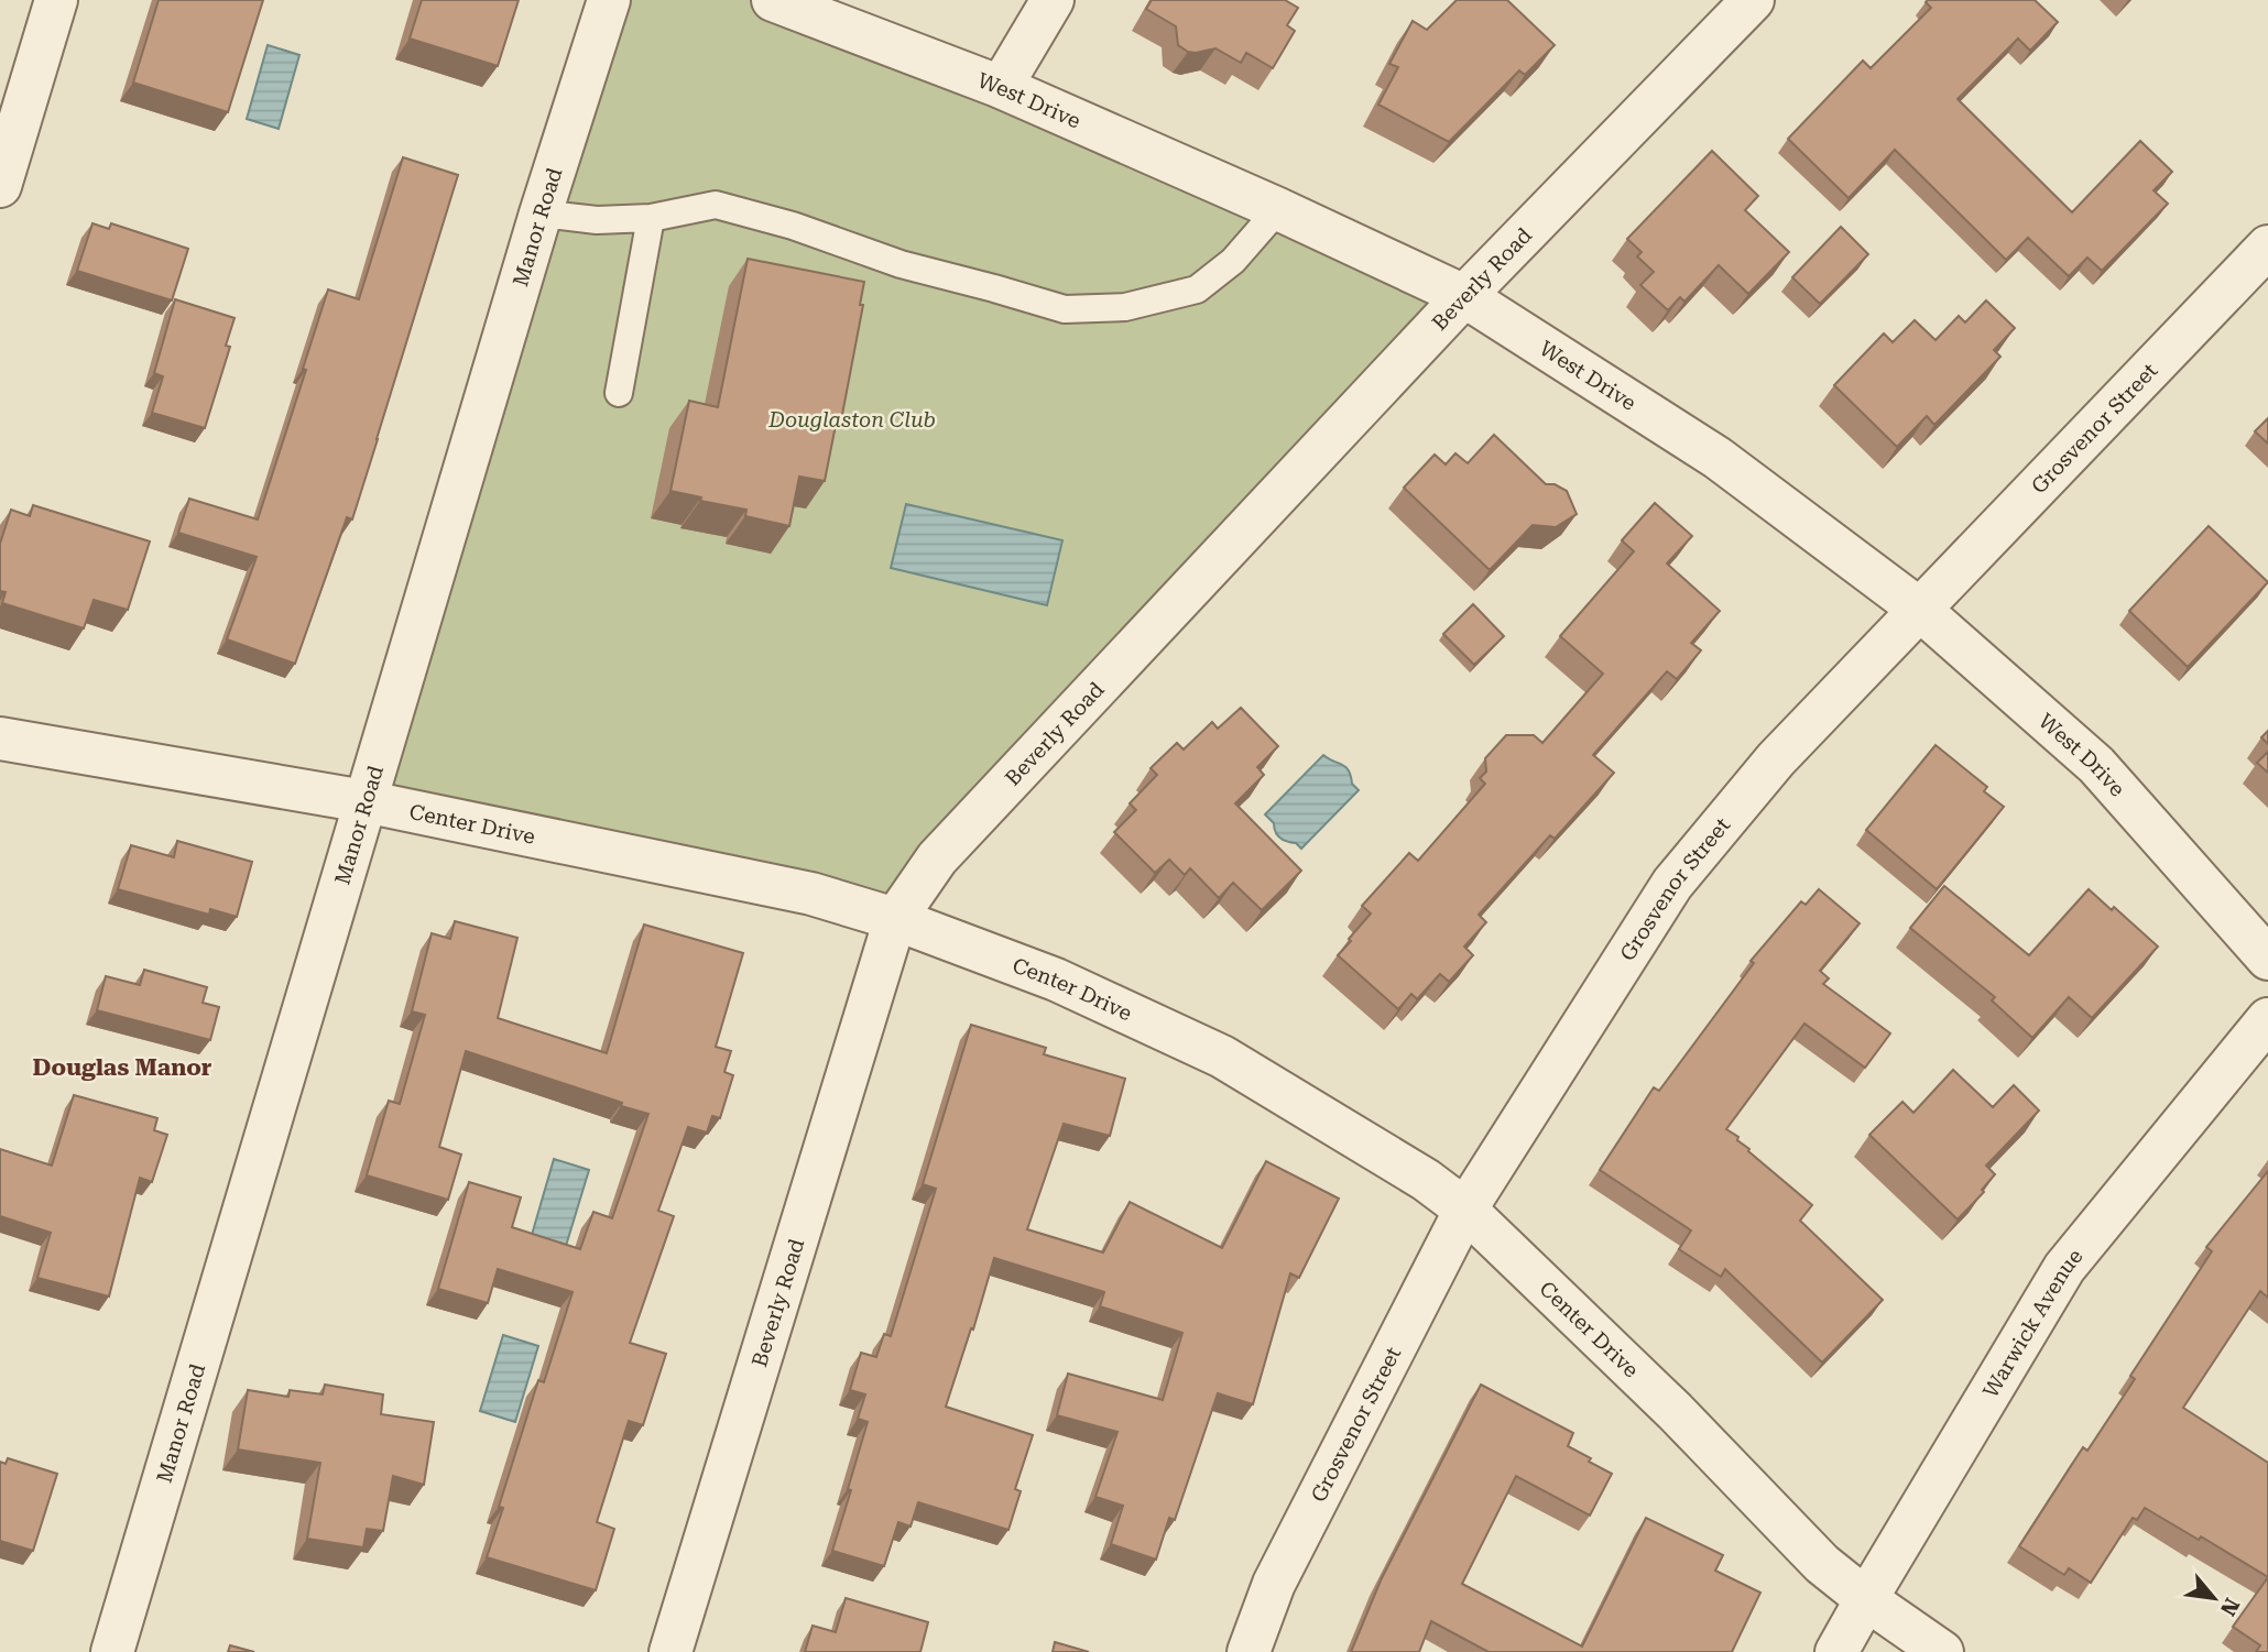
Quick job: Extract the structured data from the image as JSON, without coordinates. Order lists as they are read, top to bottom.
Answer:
{
  "streets": {
    "street": [
      "West Drive",
      "Manor Road",
      "Beverly Road",
      "Grosvenor Street",
      "Center Drive",
      "Warwick Avenue"
    ]
  },
  "crossings": [
    ["West Drive", "Beverly Road"],
    ["West Drive", "Grosvenor Street"],
    ["Manor Road", "Center Drive"],
    ["Beverly Road", "Center Drive"],
    ["Grosvenor Street", "Center Drive"],
    ["Center Drive", "Warwick Avenue"]
  ],
  "districts": ["Douglas Manor"],
  "parks": ["Douglaston Club"],
  "north": "bottom right"
}
